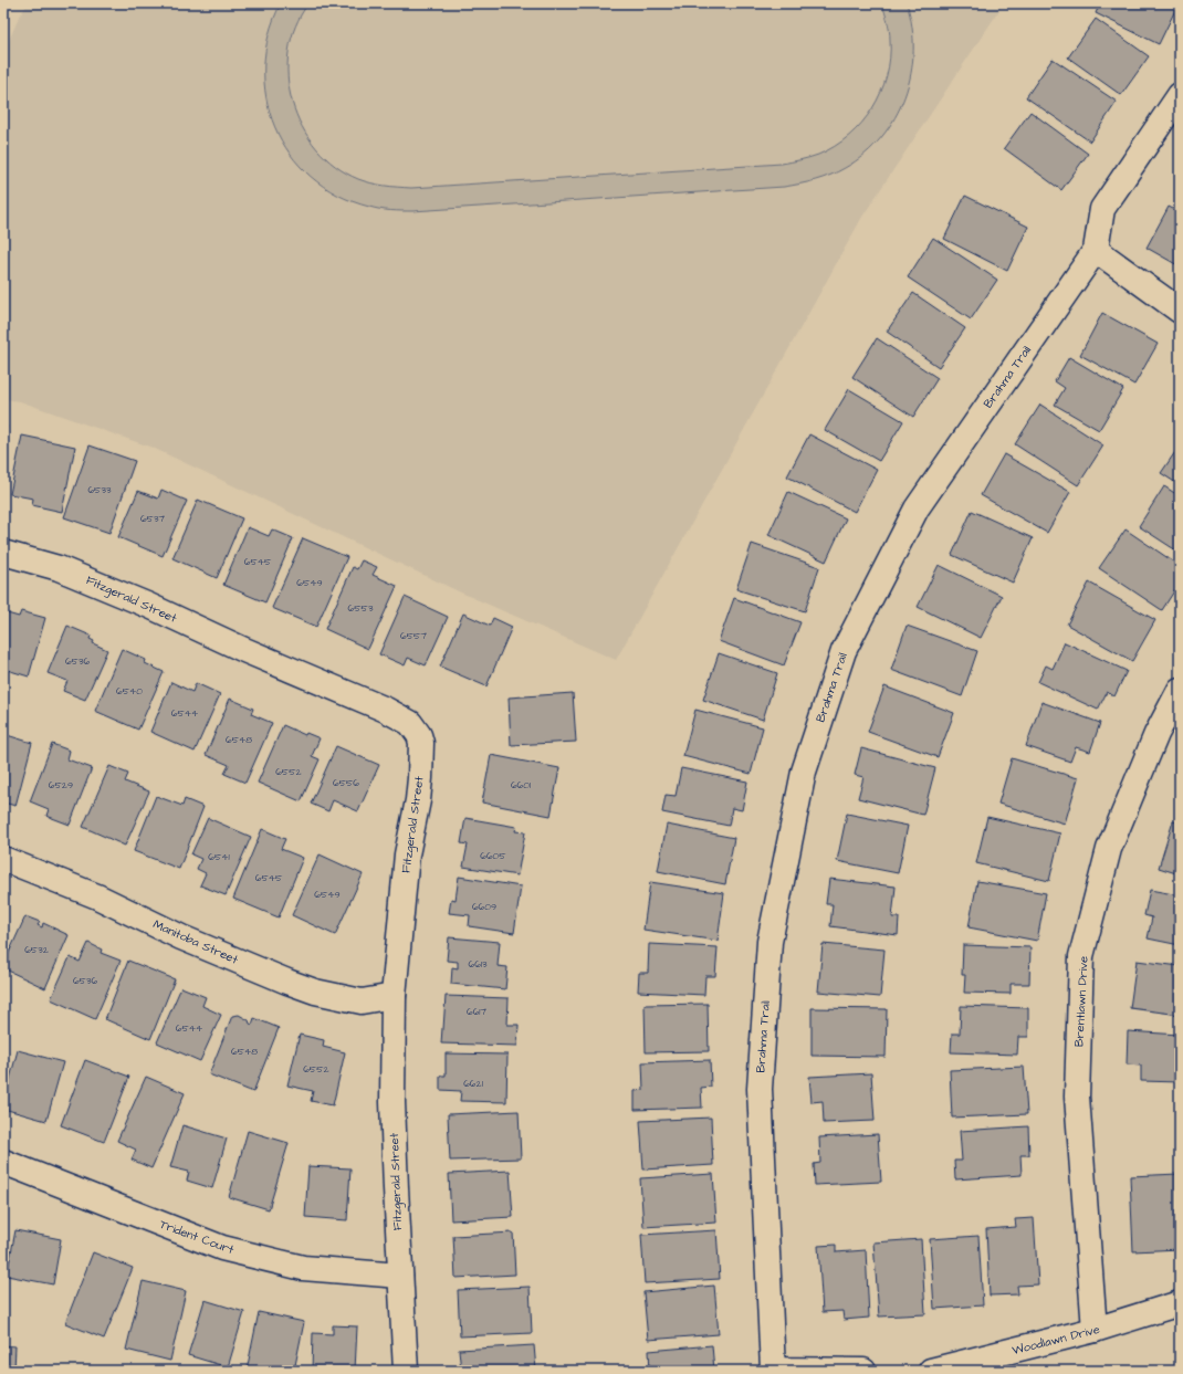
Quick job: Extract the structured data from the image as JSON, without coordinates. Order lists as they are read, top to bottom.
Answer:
{
  "streets": {
    "street": [
      "Brahma Trail",
      "Fitzgerald Street",
      "Manitoba Street",
      "Brentlawn Drive",
      "Trident Court",
      "Woodlawn Drive"
    ]
  },
  "crossings": [
    ["Fitzgerald Street", "Manitoba Street"],
    ["Fitzgerald Street", "Trident Court"],
    ["Brentlawn Drive", "Woodlawn Drive"]
  ],
  "house_numbers": [
    "6533",
    "6537",
    "6545",
    "6549",
    "6553",
    "6557",
    "6536",
    "6540",
    "6544",
    "6548",
    "6552",
    "6556",
    "6529",
    "6601",
    "6605",
    "6541",
    "6545",
    "6549",
    "6609",
    "6532",
    "6613",
    "6536",
    "6617",
    "6544",
    "6548",
    "6552",
    "6621"
  ]
}
